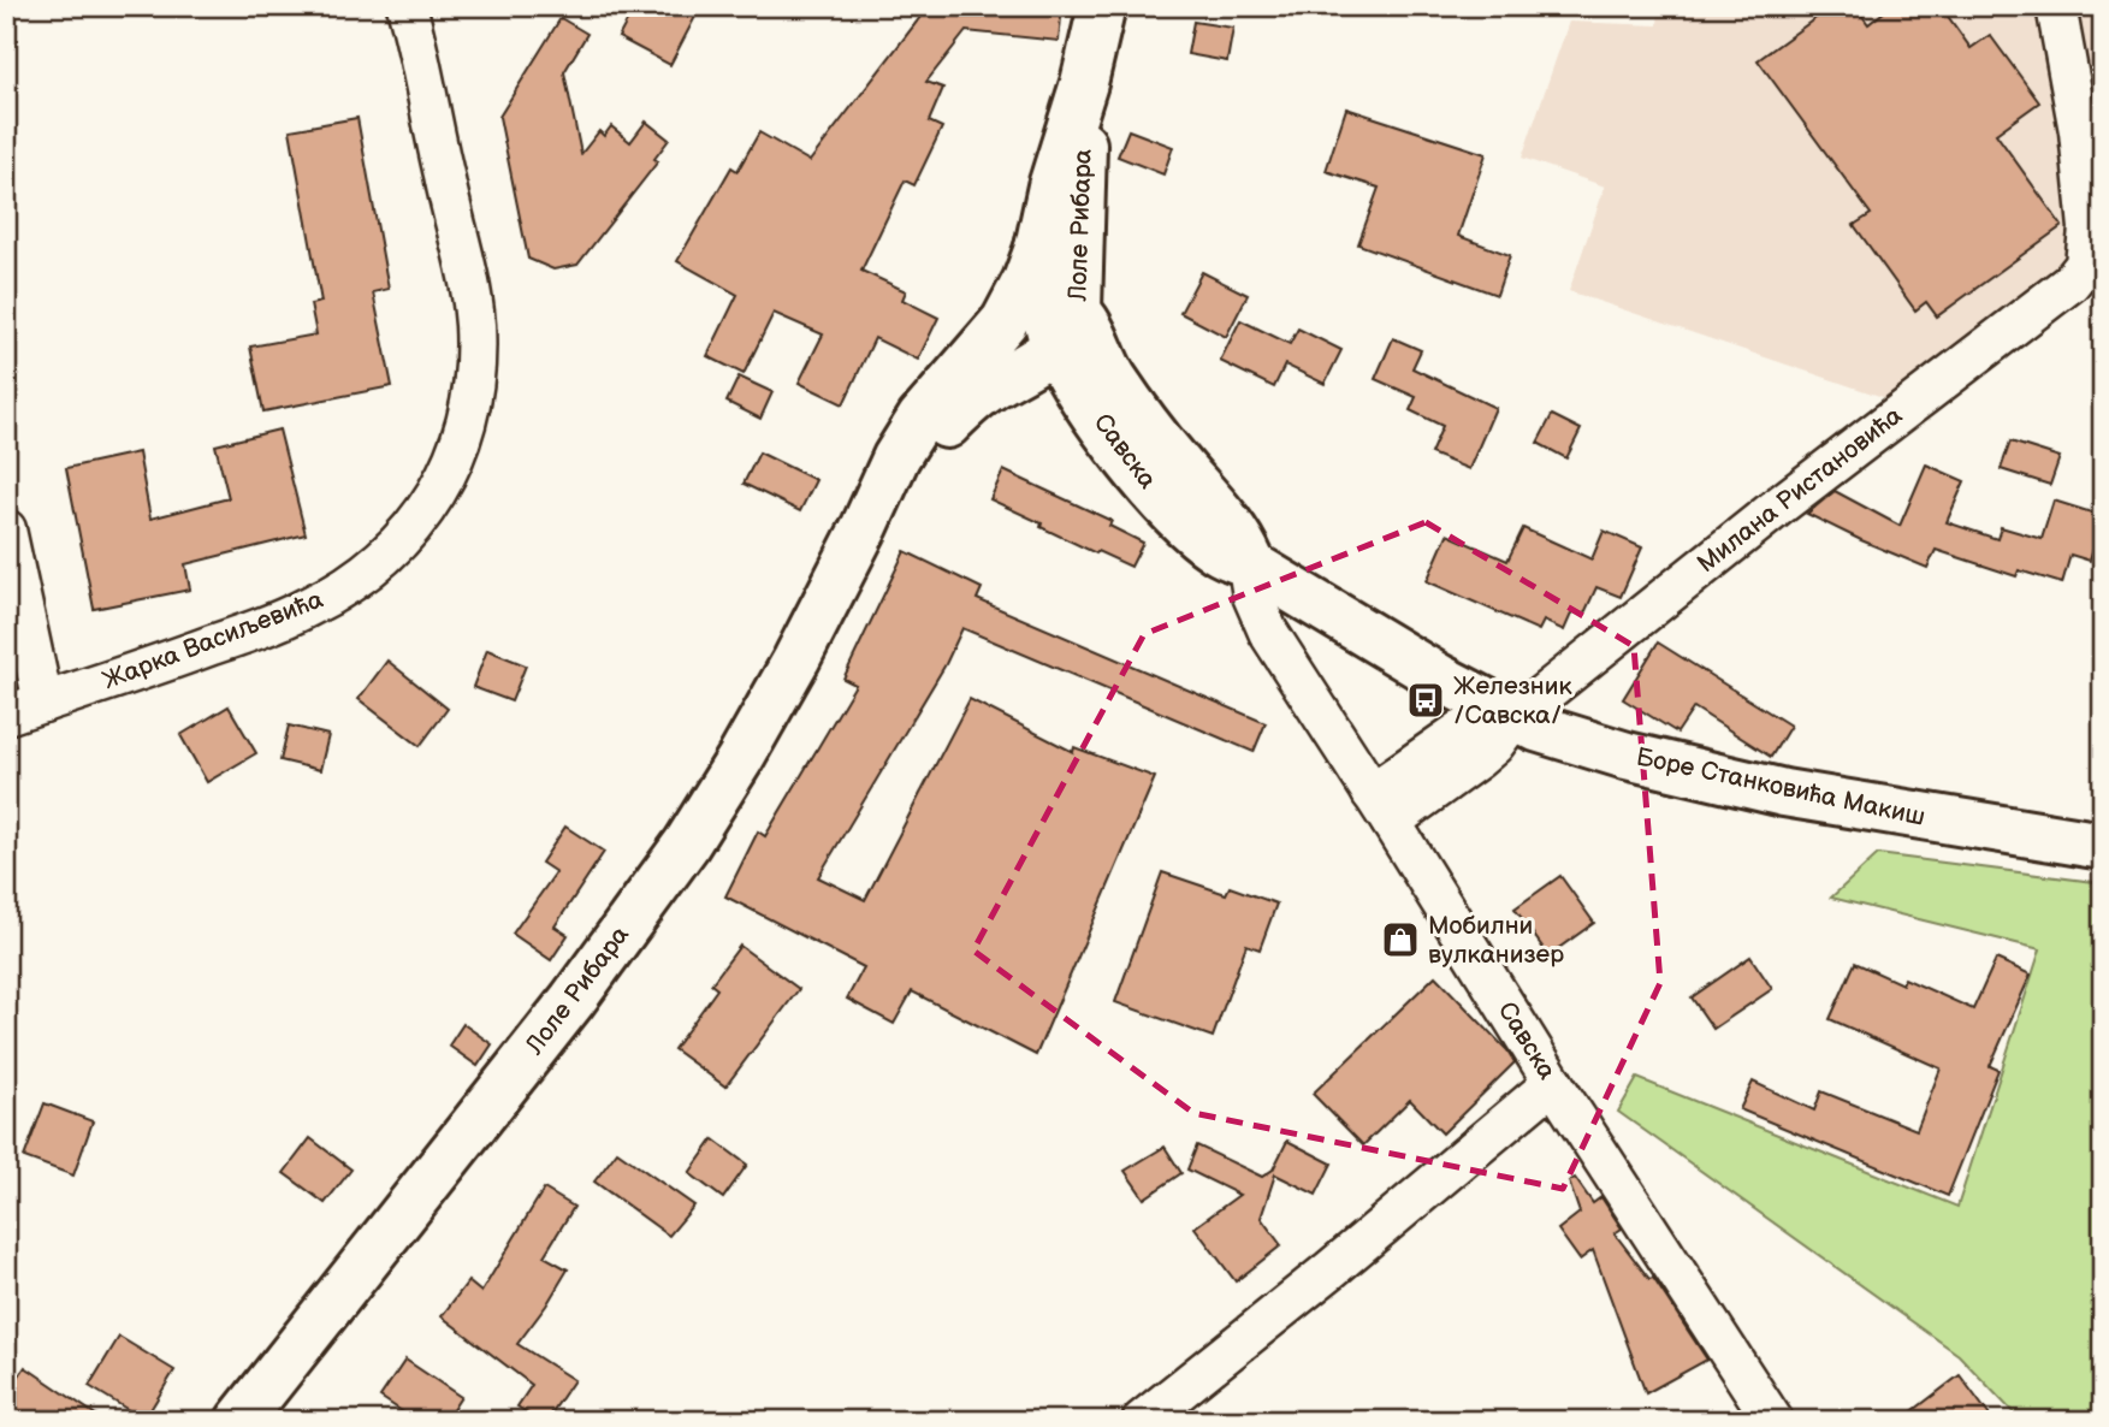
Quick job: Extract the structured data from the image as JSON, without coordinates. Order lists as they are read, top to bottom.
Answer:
{
  "streets": {
    "main road": ["Лоле Рибара", "Савска", "Боре Станковића Макиш"],
    "street": ["Милана Ристановића", "Жарка Васиљевића"]
  },
  "crossings": [
    ["Лоле Рибара", "Савска"],
    ["Савска", "Милана Ристановића"],
    ["Савска", "Боре Станковића Макиш"],
    ["Милана Ристановића", "Боре Станковића Макиш"]
  ],
  "places": {
    "bus stop": ["Железник /Савска/"],
    "shop": ["Мобилни вулканизер"]
  }
}
